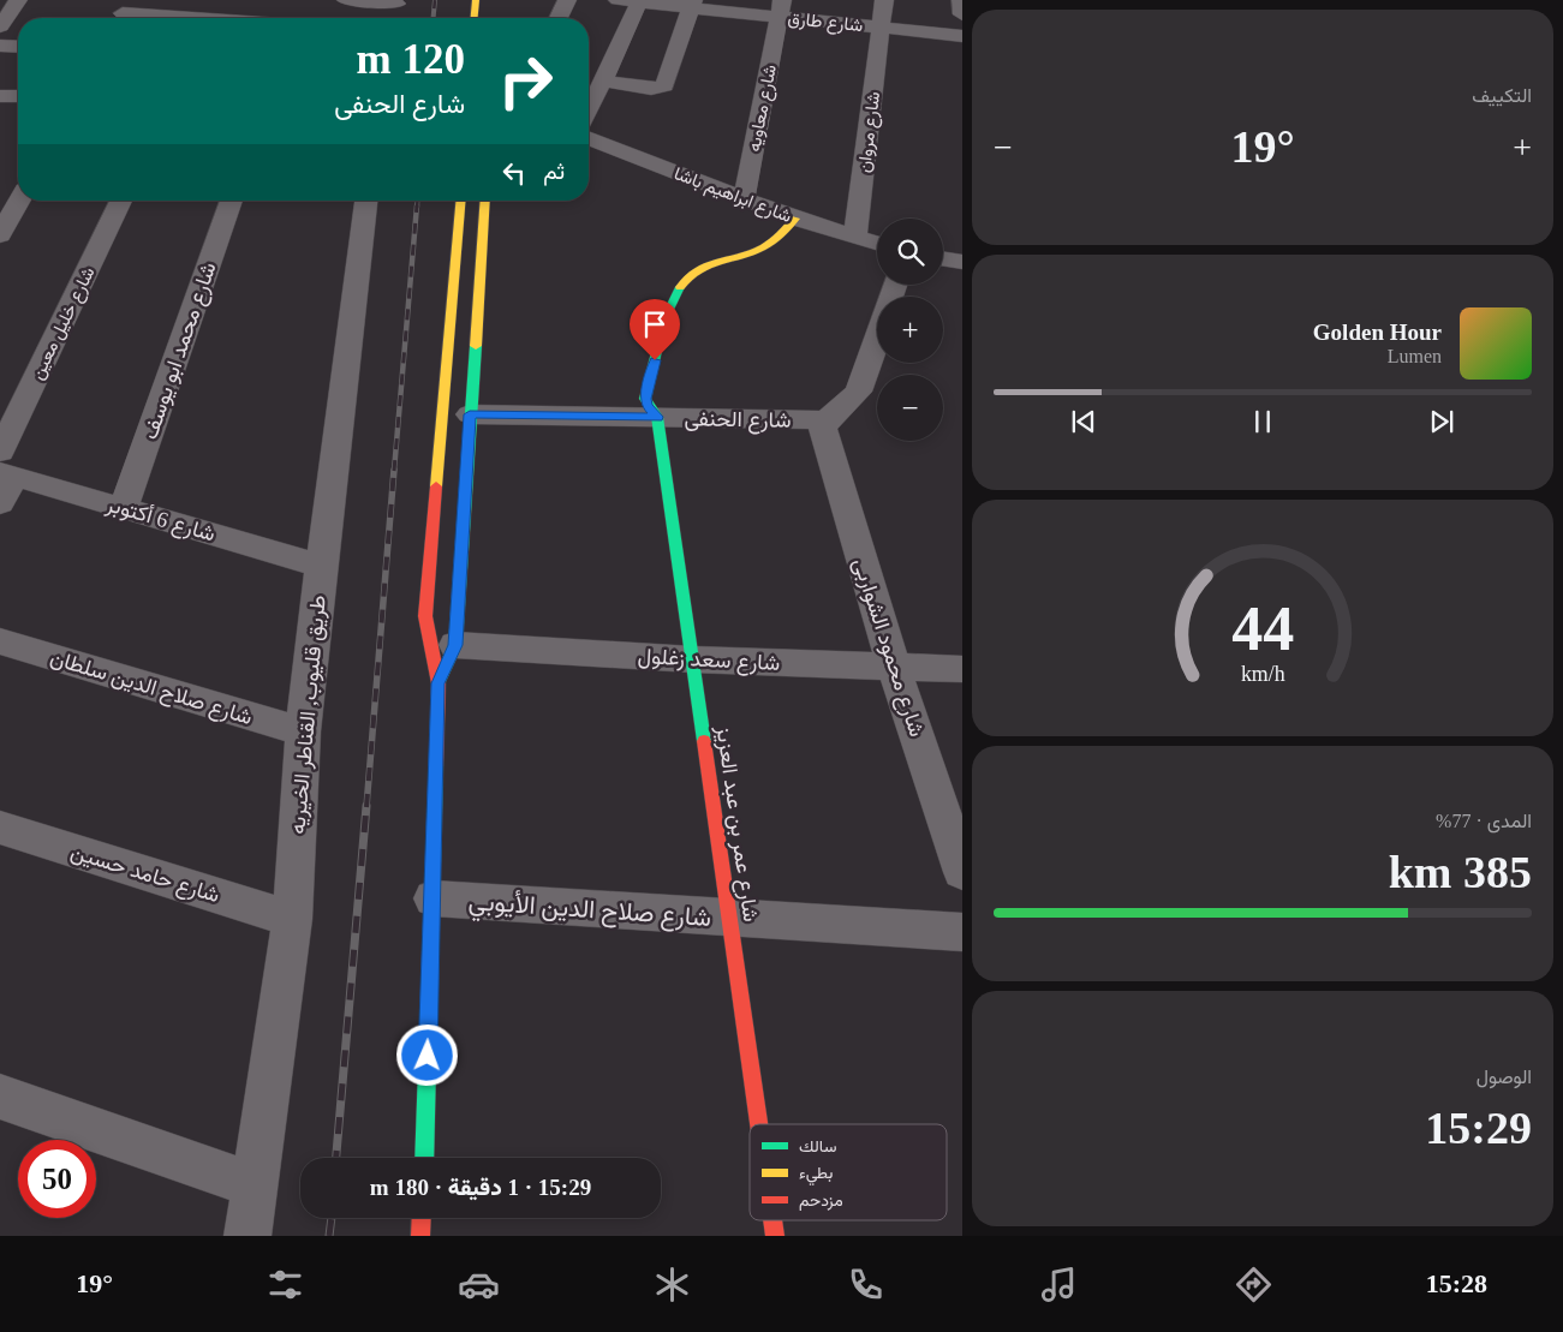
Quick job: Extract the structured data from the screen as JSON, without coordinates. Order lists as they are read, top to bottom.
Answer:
{
  "streets": {
    "main road": ["شارع عمر بن عبد العزيز"],
    "street": [
      "شارع طارق",
      "شارع معاويه",
      "شارع مروان",
      "شارع ابراهيم باشا",
      "شارع خليل معين",
      "شارع محمد ابو يوسف",
      "شارع الحنفى",
      "شارع 6 أكتوبر",
      "شارع محمود الشواربى",
      "شارع سعد زغلول",
      "شارع صلاح الدين سلطان",
      "طريق قليوب, القناطر الخيريه",
      "شارع حامد حسين",
      "شارع صلاح الدين الأيوبي"
    ]
  },
  "crossings": [
    ["شارع طارق", "شارع معاويه"],
    ["شارع طارق", "شارع مروان"],
    ["شارع معاويه", "شارع ابراهيم باشا"],
    ["شارع مروان", "شارع ابراهيم باشا"],
    ["شارع ابراهيم باشا", "شارع عمر بن عبد العزيز"],
    ["شارع محمد ابو يوسف", "شارع 6 أكتوبر"],
    ["شارع الحنفى", "شارع محمود الشواربى"],
    ["شارع الحنفى", "شارع عمر بن عبد العزيز"],
    ["شارع 6 أكتوبر", "طريق قليوب, القناطر الخيريه"],
    ["شارع محمود الشواربى", "شارع سعد زغلول"],
    ["شارع سعد زغلول", "شارع عمر بن عبد العزيز"],
    ["شارع صلاح الدين سلطان", "طريق قليوب, القناطر الخيريه"],
    ["طريق قليوب, القناطر الخيريه", "شارع حامد حسين"],
    ["شارع عمر بن عبد العزيز", "شارع صلاح الدين الأيوبي"]
  ],
  "legend": ["سالك", "بطيء", "مزدحم"],
  "page": {
    "tile": [
      "التكييف",
      ["المدى · 77%", "385 km"],
      ["الوصول", "15:29"]
    ],
    "turn": ["120 m", "شارع الحنفى"],
    "heat": ["−", "19°", "+"],
    "then": "ثم",
    "map_buttons": ["+", "−"],
    "song": ["Golden Hour", "Lumen"],
    "limit": "50",
    "trip": "15:29 · 1 دقيقة · 180 m",
    "tabs": ["15:28", "19°"],
    "gauge": ["44", "km/h"]
  }
}
